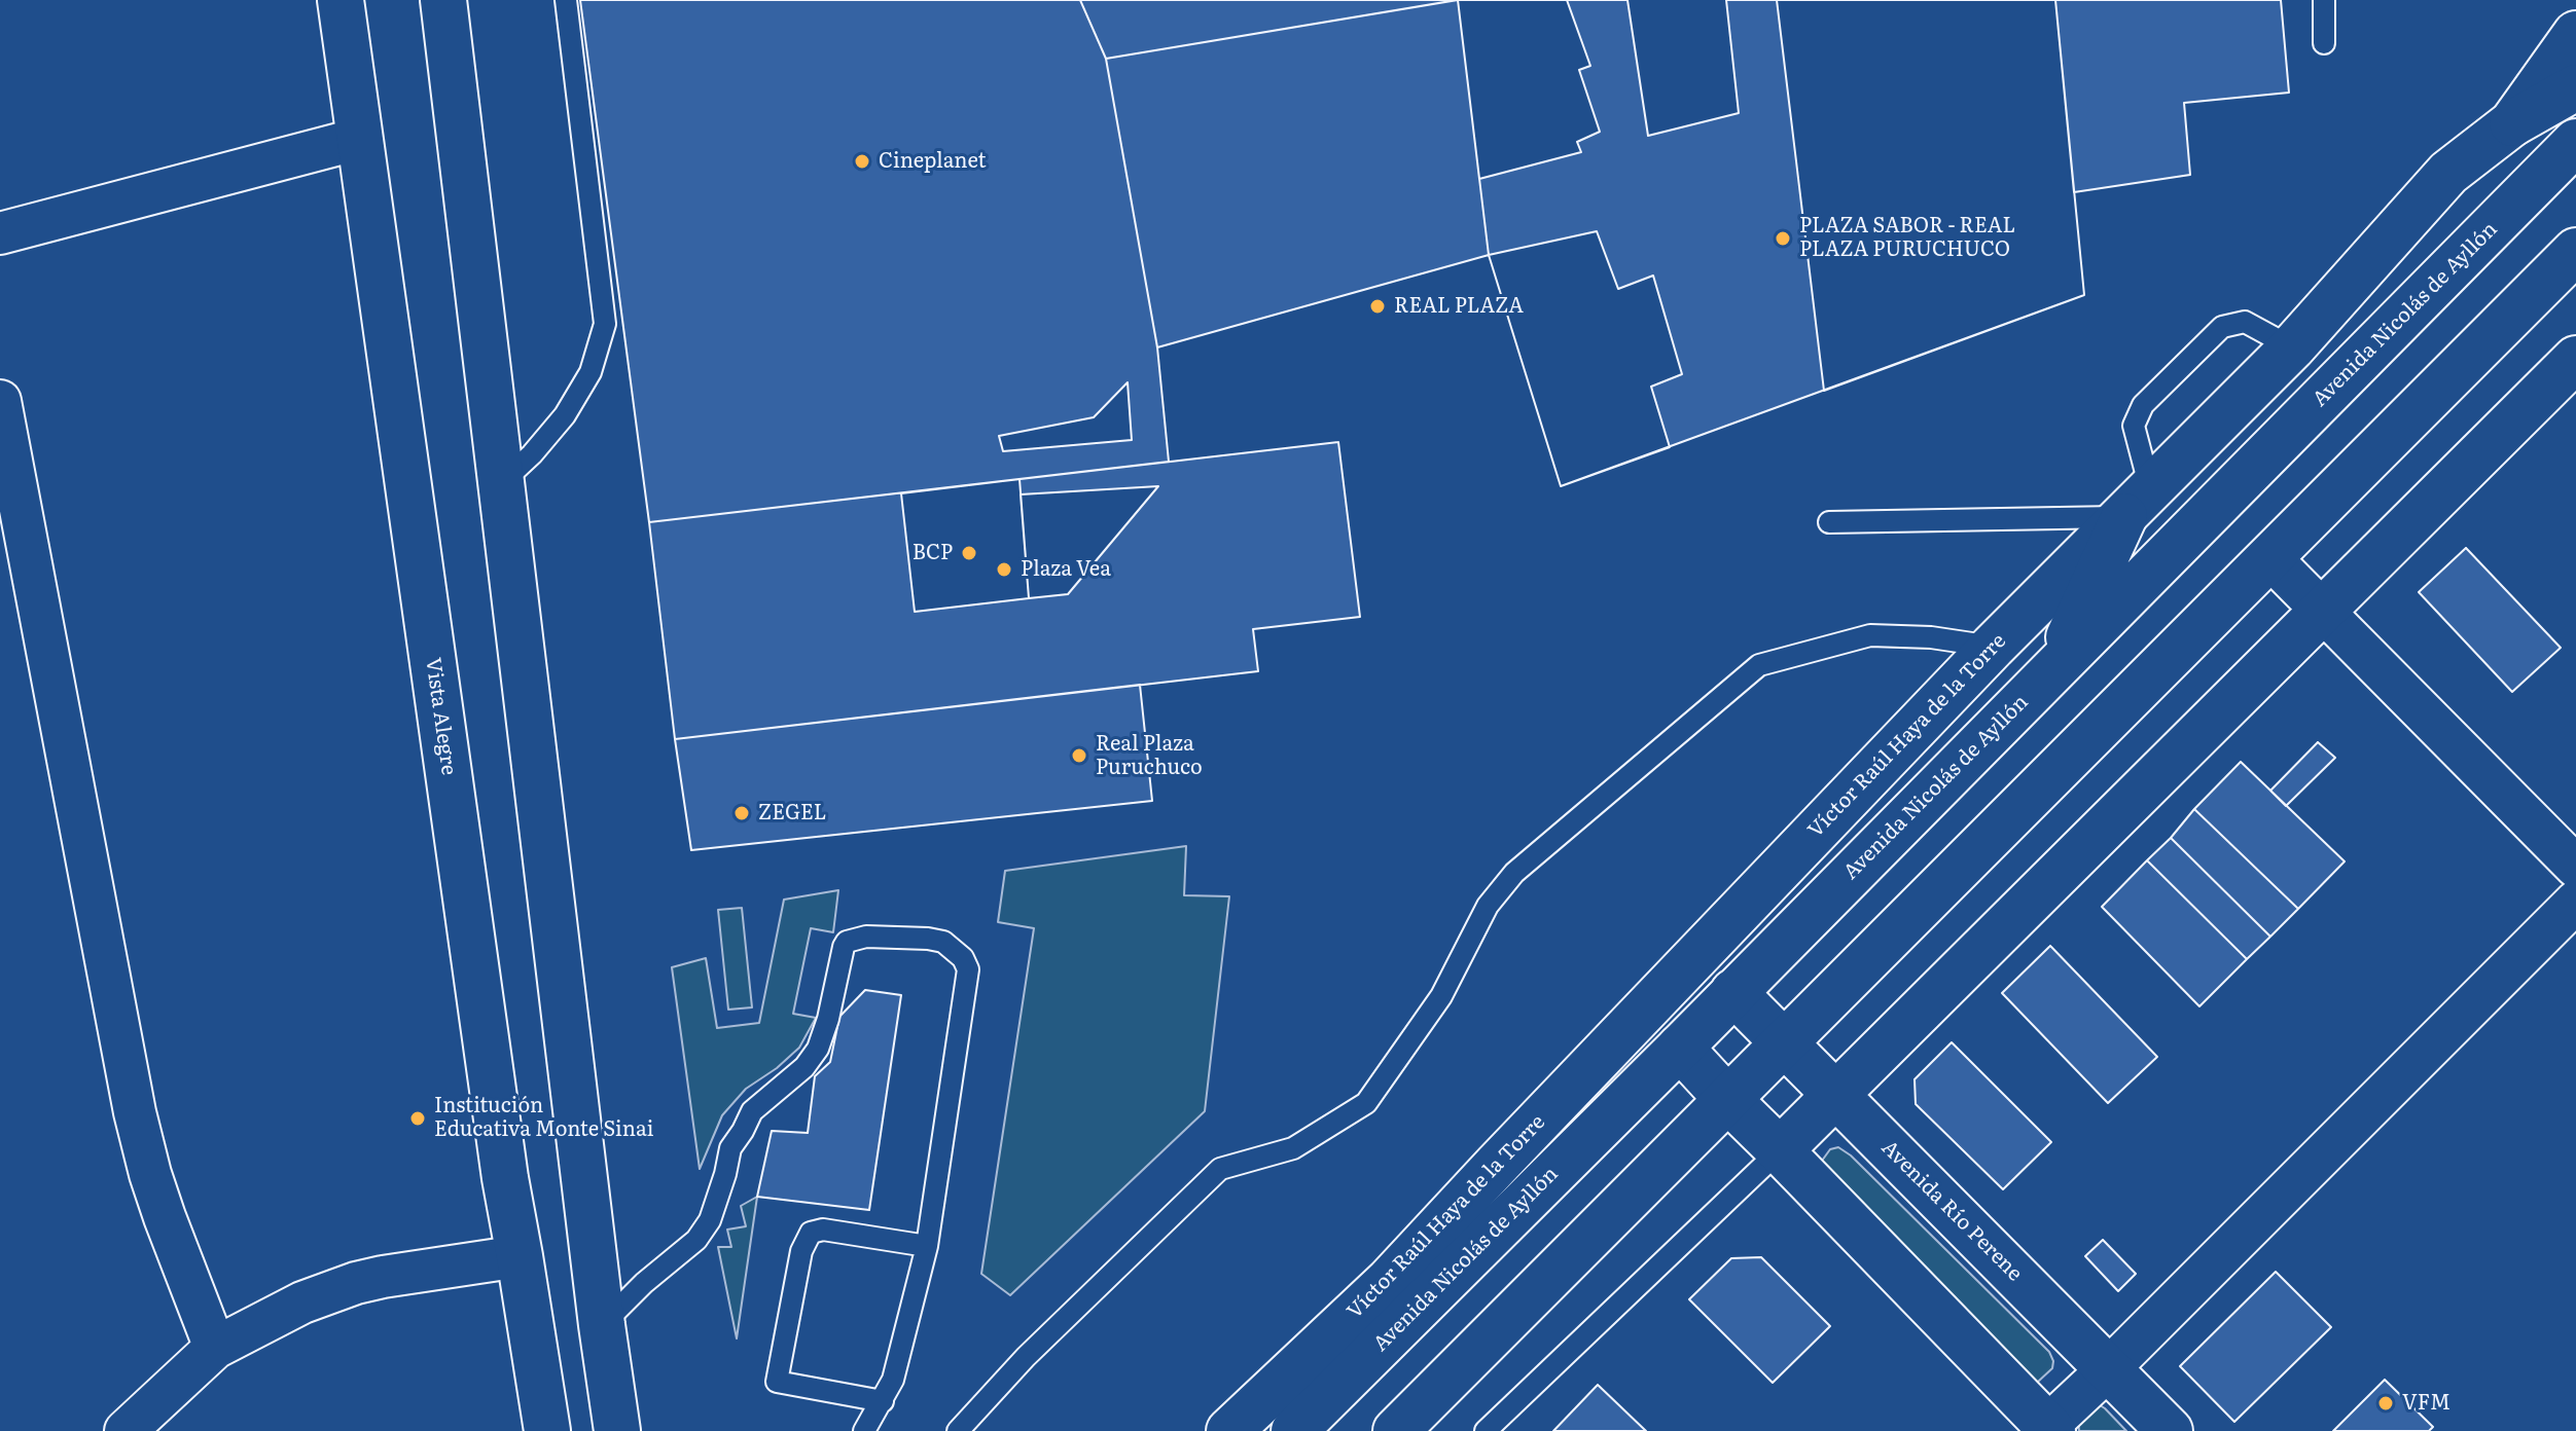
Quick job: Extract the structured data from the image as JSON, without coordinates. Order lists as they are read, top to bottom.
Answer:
{
  "streets": {
    "street": [
      "Avenida Nicolás de Ayllón",
      "Vista Alegre",
      "Víctor Raúl Haya de la Torre",
      "Avenida Río Perene"
    ]
  },
  "crossings": [
    ["Avenida Nicolás de Ayllón", "Avenida Río Perene"]
  ],
  "places": [
    "Cineplanet",
    "PLAZA SABOR - REAL PLAZA PURUCHUCO",
    "REAL PLAZA",
    "BCP",
    "Plaza Vea",
    "Real Plaza Puruchuco",
    "ZEGEL",
    "Institución Educativa Monte Sinai",
    "VFM"
  ]
}
